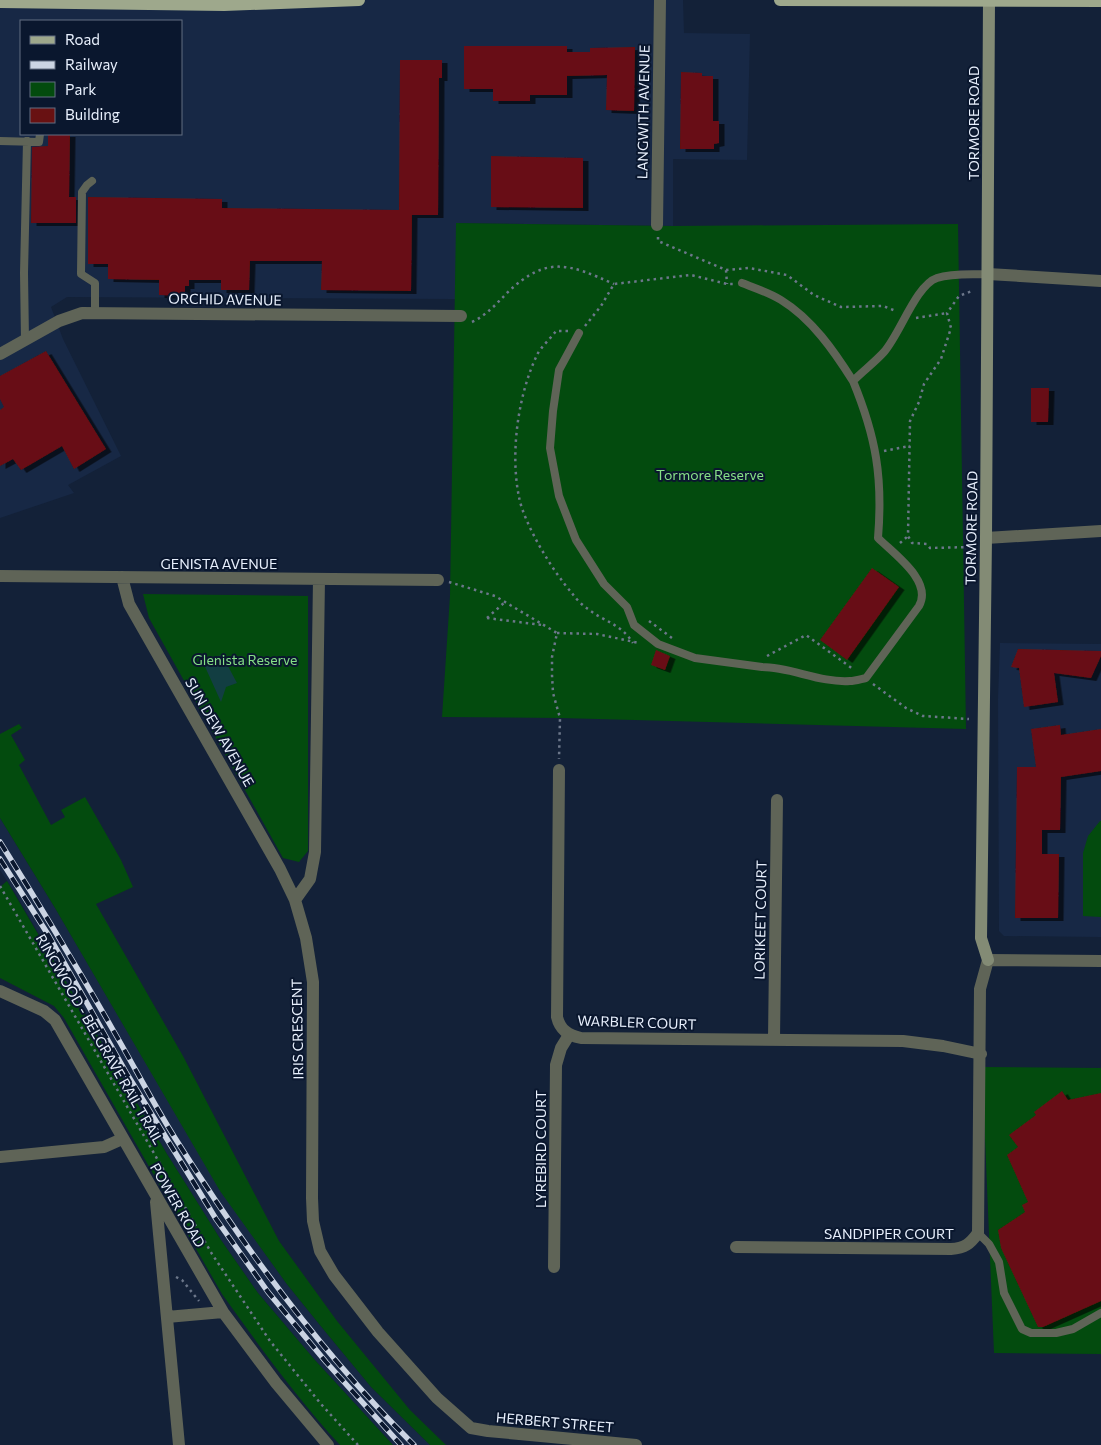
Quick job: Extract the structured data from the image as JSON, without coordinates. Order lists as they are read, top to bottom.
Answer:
{
  "streets": {
    "street": [
      "LANGWITH AVENUE",
      "TORMORE ROAD",
      "ORCHID AVENUE",
      "GENISTA AVENUE",
      "SUN DEW AVENUE",
      "LORIKEET COURT",
      "WARBLER COURT",
      "IRIS CRESCENT",
      "LYREBIRD COURT",
      "POWER ROAD",
      "SANDPIPER COURT",
      "HERBERT STREET"
    ],
    "path": ["RINGWOOD - BELGRAVE RAIL TRAIL"]
  },
  "crossings": [
    ["GENISTA AVENUE", "SUN DEW AVENUE"],
    ["SUN DEW AVENUE", "IRIS CRESCENT"],
    ["LORIKEET COURT", "WARBLER COURT"],
    ["WARBLER COURT", "LYREBIRD COURT"],
    ["IRIS CRESCENT", "HERBERT STREET"]
  ],
  "parks": ["Tormore Reserve", "Glenista Reserve"],
  "legend": [
    "Road",
    "Railway",
    "Park",
    "Building"
  ]
}
